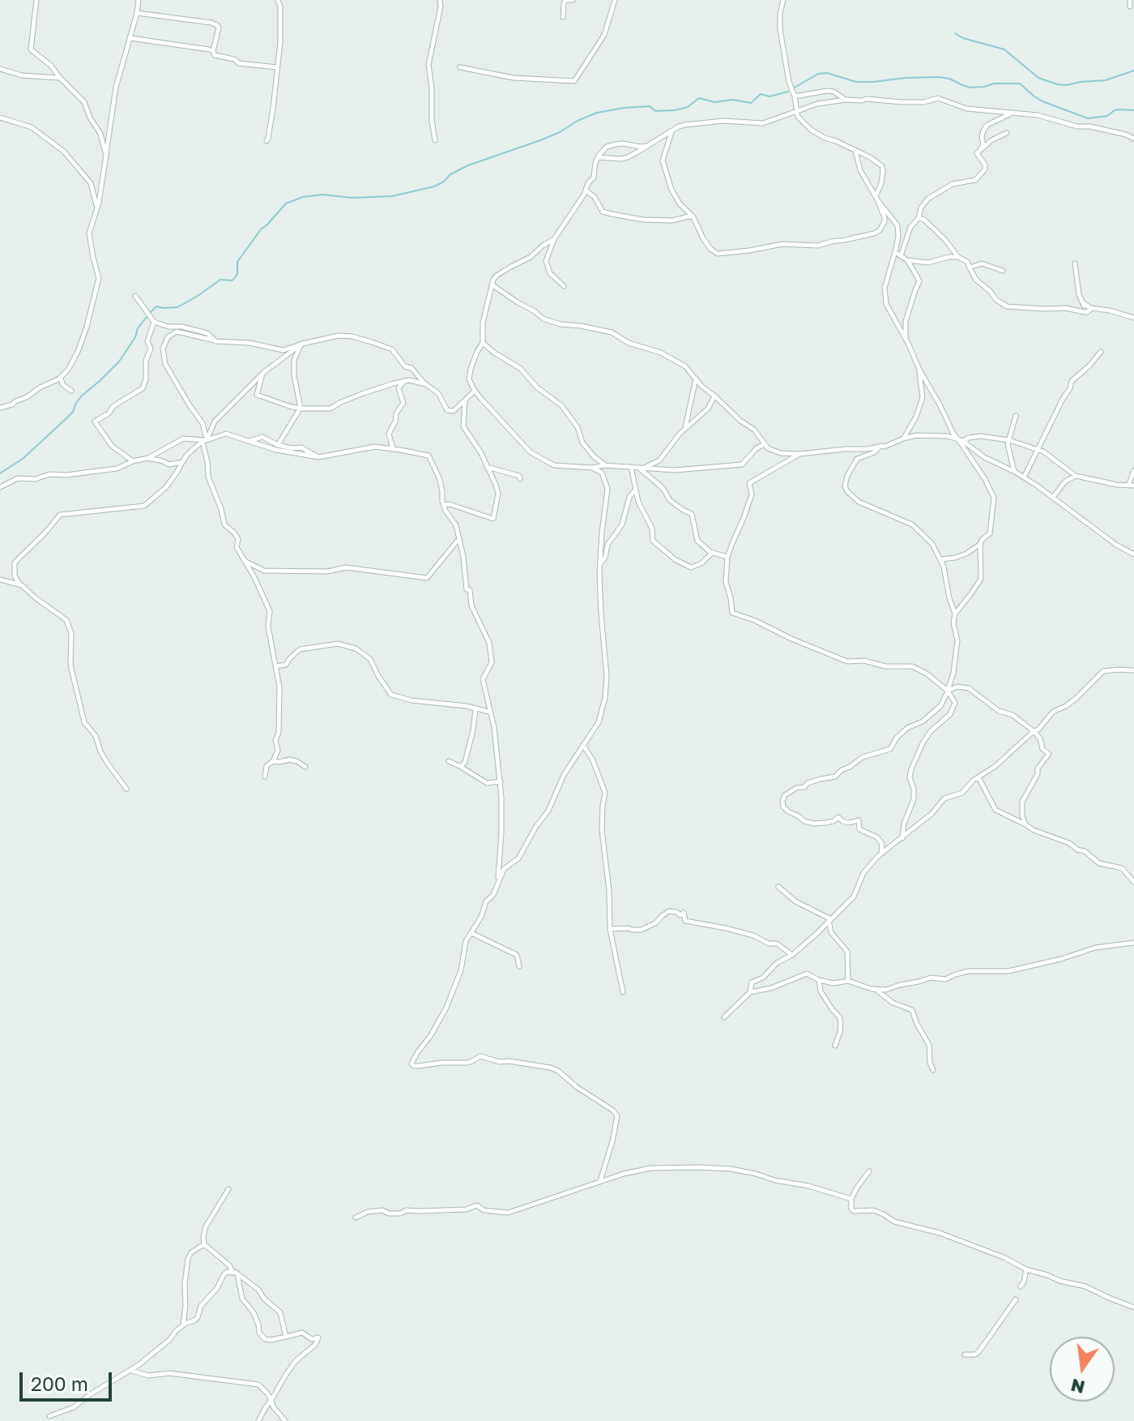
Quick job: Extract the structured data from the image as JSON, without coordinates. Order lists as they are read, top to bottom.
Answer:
{
  "scale_bar": "200 m",
  "north": "bottom"
}
